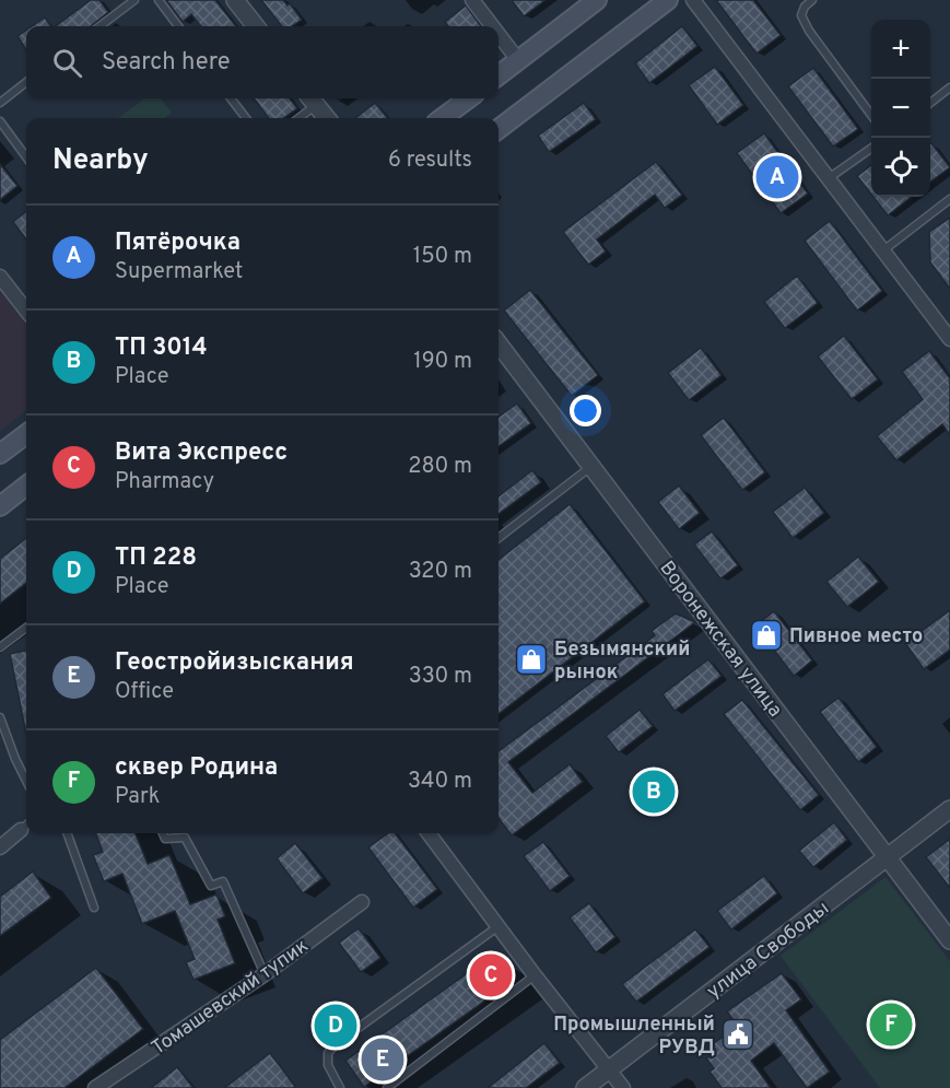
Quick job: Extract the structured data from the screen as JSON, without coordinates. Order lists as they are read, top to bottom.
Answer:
{
  "streets": {
    "street": ["Воронежская улица", "улица Свободы", "Томашевский тупик"]
  },
  "crossings": [
    ["Воронежская улица", "улица Свободы"]
  ],
  "places": {
    "shop": ["Пивное место", "Безымянский рынок"],
    "public building": ["Промышленный РУВД"]
  },
  "page": {
    "map_buttons": ["+", "−"],
    "search": "Search here",
    "heading": ["Nearby", "6 results"],
    "pins": [
      "A",
      "B",
      "C",
      "F",
      "D",
      "E"
    ],
    "list": [
      {
        "mark": "A",
        "name": "Пятёрочка",
        "note": "Supermarket",
        "value": "150 m"
      },
      {
        "mark": "B",
        "name": "ТП 3014",
        "note": "Place",
        "value": "190 m"
      },
      {
        "mark": "C",
        "name": "Вита Экспресс",
        "note": "Pharmacy",
        "value": "280 m"
      },
      {
        "mark": "D",
        "name": "ТП 228",
        "note": "Place",
        "value": "320 m"
      },
      {
        "mark": "E",
        "name": "Геостройизыскания",
        "note": "Office",
        "value": "330 m"
      },
      {
        "mark": "F",
        "name": "сквер Родина",
        "note": "Park",
        "value": "340 m"
      }
    ]
  }
}
